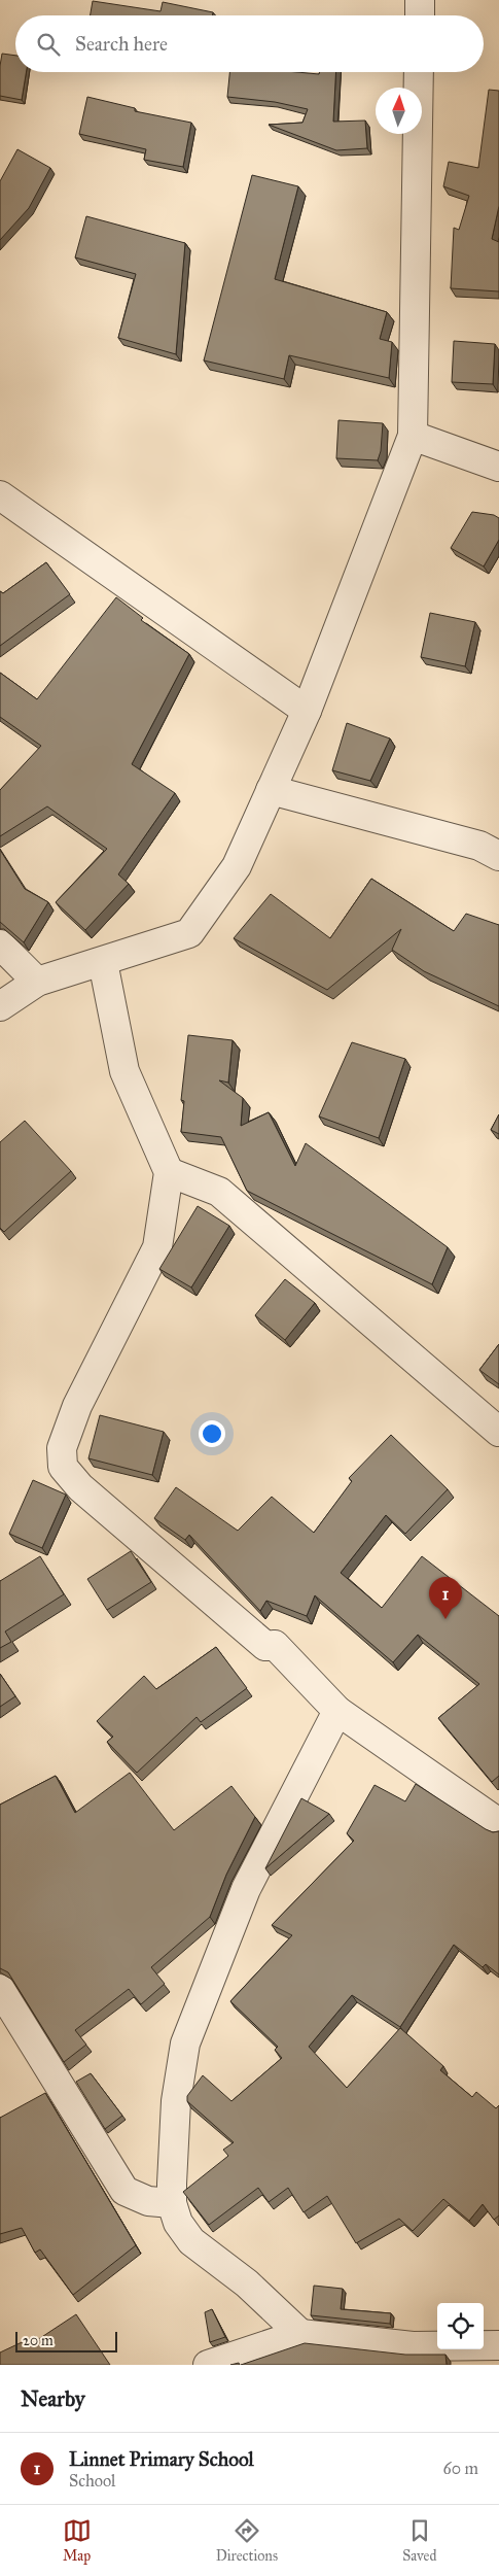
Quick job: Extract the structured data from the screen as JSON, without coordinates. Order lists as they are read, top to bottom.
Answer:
{
  "scale_bar": "20 m",
  "north": "top",
  "page": {
    "search": "Search here",
    "pins": "1",
    "scale": "20 m",
    "heading": "Nearby",
    "list": [
      {
        "mark": "1",
        "name": "Linnet Primary School",
        "note": "School",
        "value": "60 m"
      }
    ],
    "nav": ["Map", "Directions", "Saved"]
  }
}
